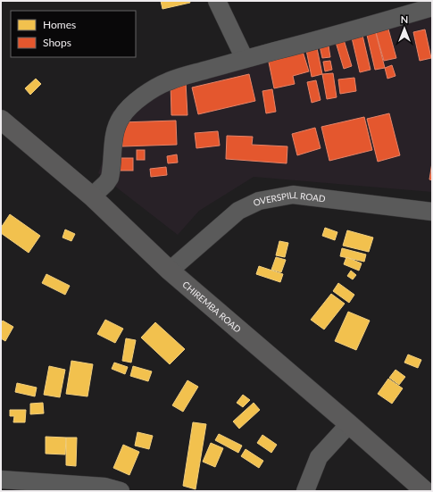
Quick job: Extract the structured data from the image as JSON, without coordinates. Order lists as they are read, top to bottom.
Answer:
{
  "streets": {
    "main road": ["CHIREMBA ROAD"],
    "street": ["OVERSPILL ROAD"]
  },
  "crossings": [
    ["OVERSPILL ROAD", "CHIREMBA ROAD"]
  ],
  "legend": ["Homes", "Shops"],
  "north": "top"
}
